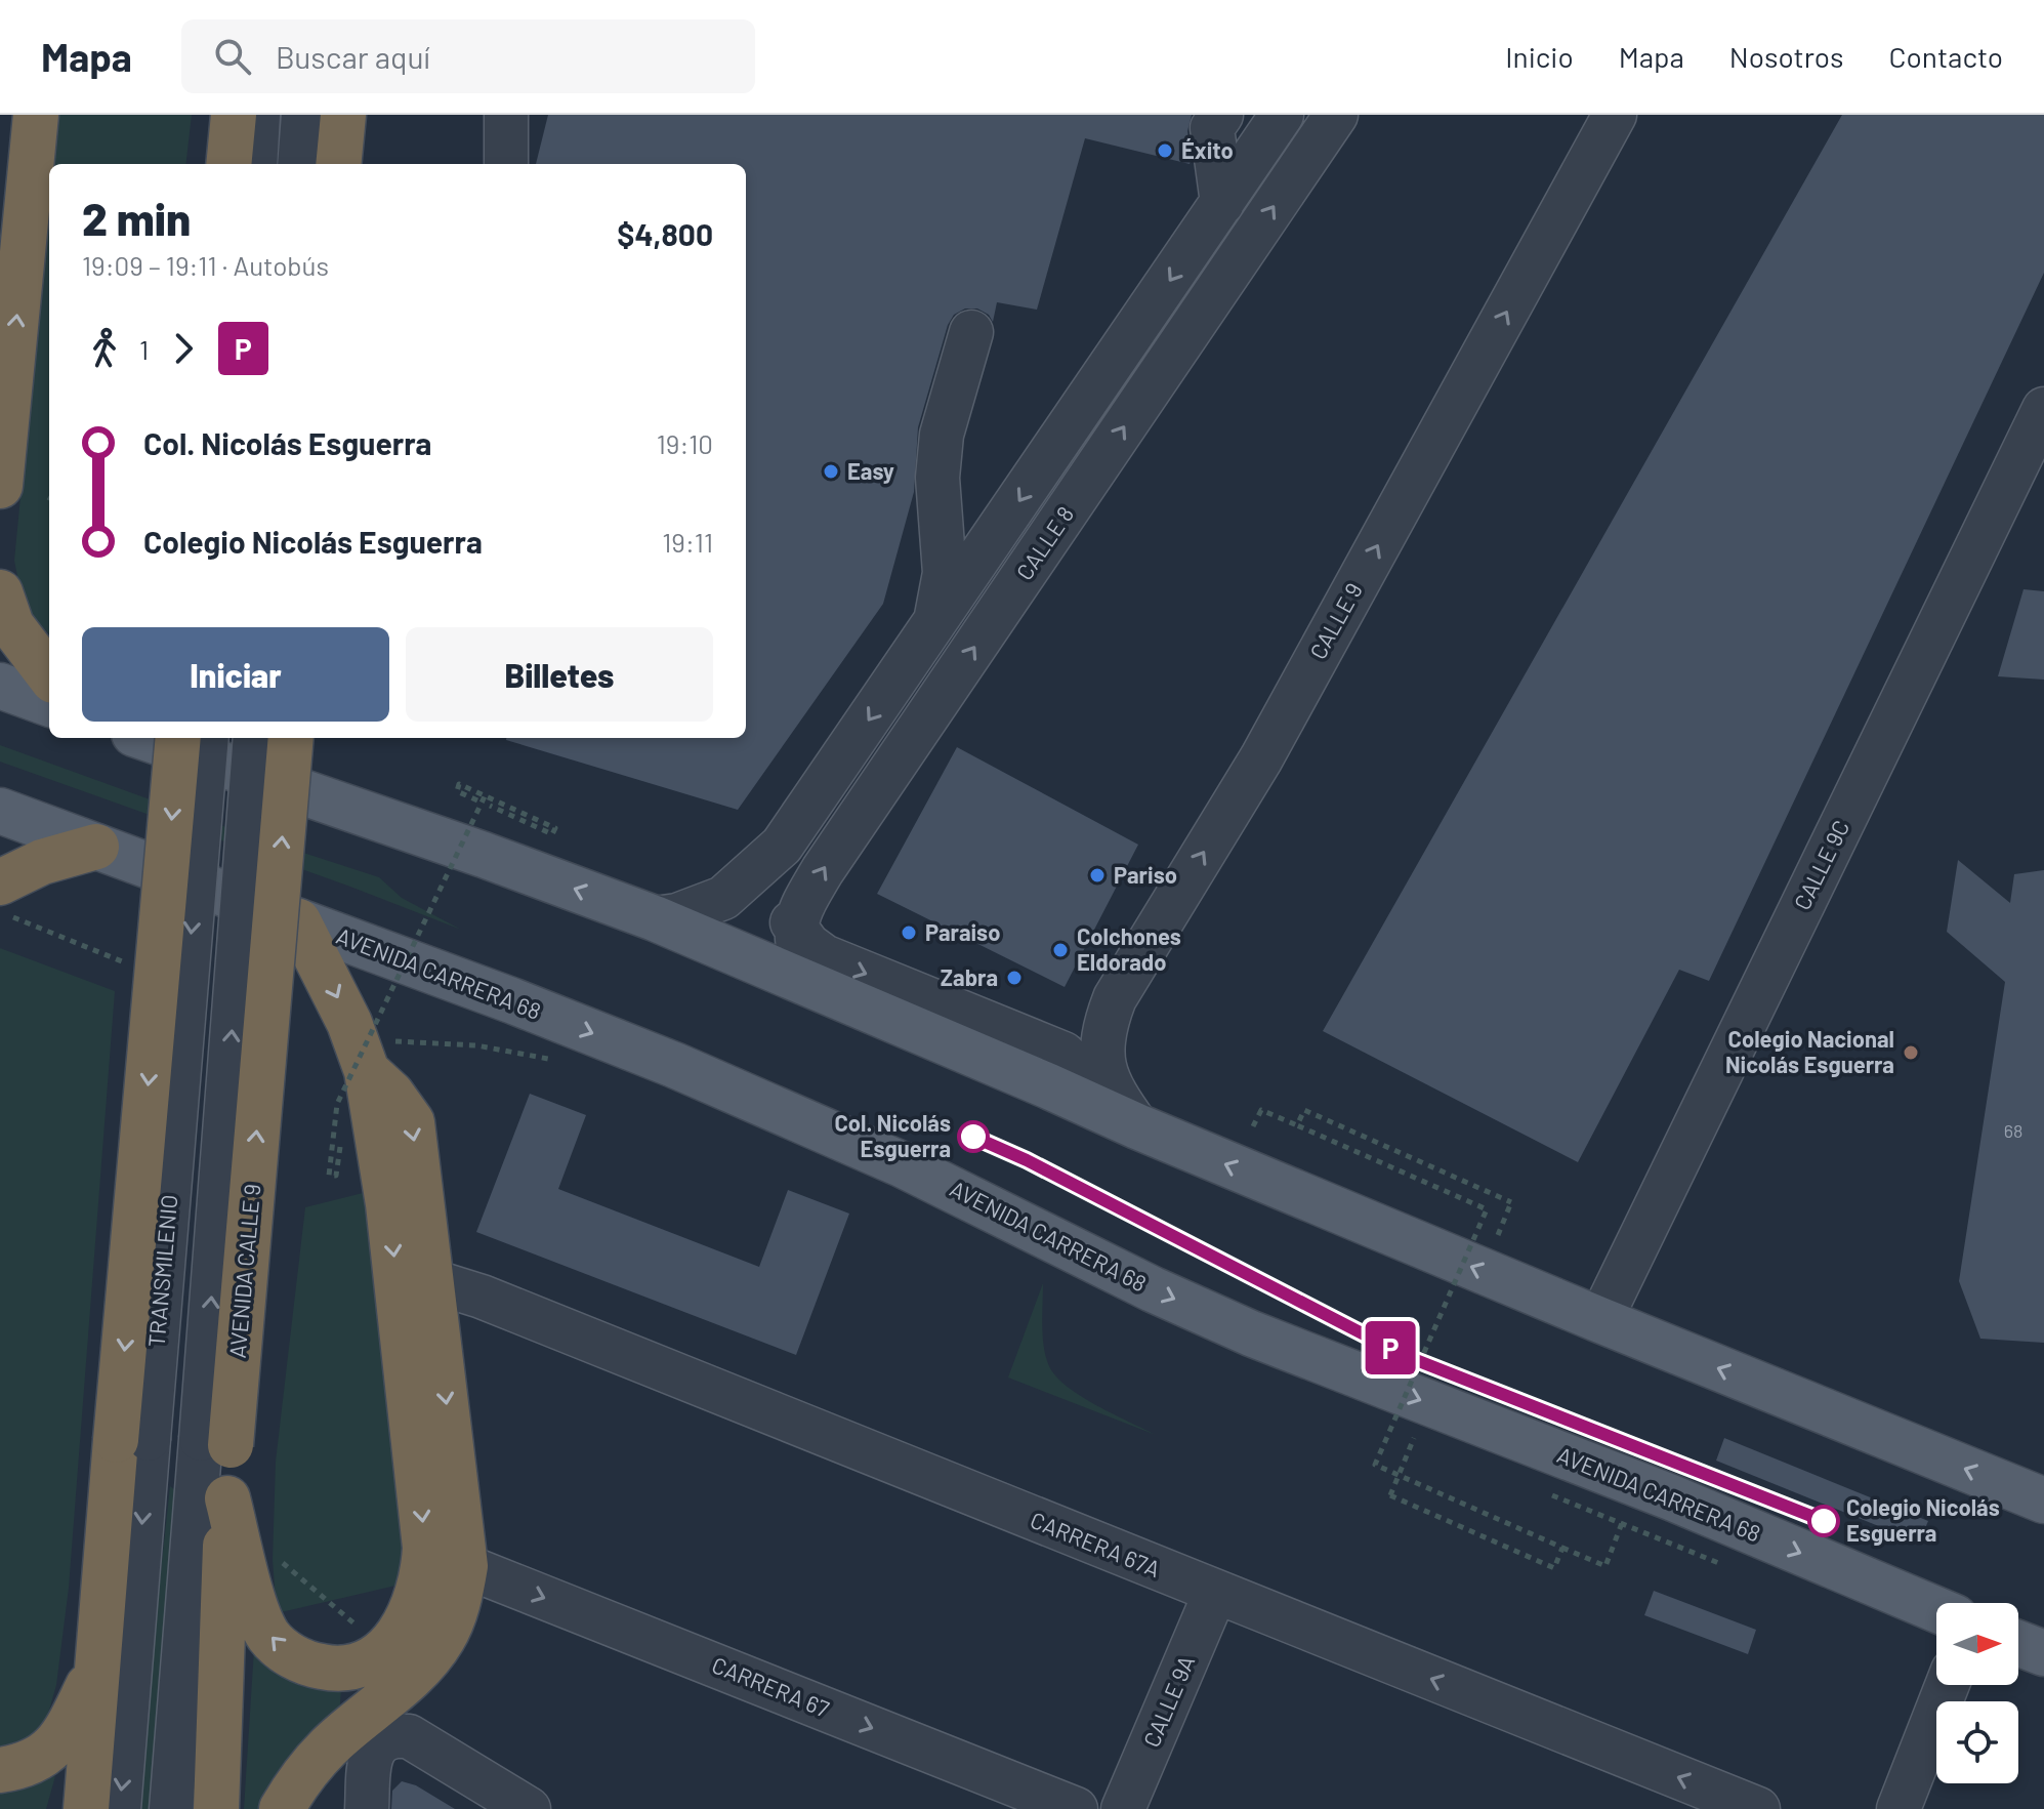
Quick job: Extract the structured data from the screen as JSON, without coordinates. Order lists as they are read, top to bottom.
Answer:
{
  "streets": {
    "highway": ["AVENIDA CALLE 9"],
    "main road": ["AVENIDA CARRERA 68"],
    "street": [
      "CALLE 8",
      "CALLE 9",
      "CALLE 9C",
      "TRANSMILENIO",
      "CARRERA 67A",
      "CARRERA 67",
      "CALLE 9A"
    ]
  },
  "crossings": [
    ["CARRERA 67A", "CALLE 9A"]
  ],
  "one_way": ["CALLE 9", "CARRERA 67A", "CARRERA 67"],
  "places": [
    "Éxito",
    "Easy",
    "Pariso",
    "Paraiso",
    "Colchones Eldorado",
    "Zabra",
    "Colegio Nacional Nicolás Esguerra",
    "Col. Nicolás Esguerra",
    "Colegio Nicolás Esguerra"
  ],
  "lines": ["bus line P"],
  "house_numbers": ["68"],
  "north": "right",
  "page": {
    "header": "Mapa",
    "search": "Buscar aquí",
    "nav": [
      "Inicio",
      "Mapa",
      "Nosotros",
      "Contacto"
    ],
    "on_map": "P",
    "heading": ["2 min", "19:09 – 19:11 · Autobús", "$4,800"],
    "legs": ["1", "P"],
    "list": [
      {
        "name": "Col. Nicolás Esguerra",
        "value": "19:10"
      },
      {
        "name": "Colegio Nicolás Esguerra",
        "value": "19:11"
      }
    ],
    "buttons": ["Iniciar", "Billetes"]
  }
}
